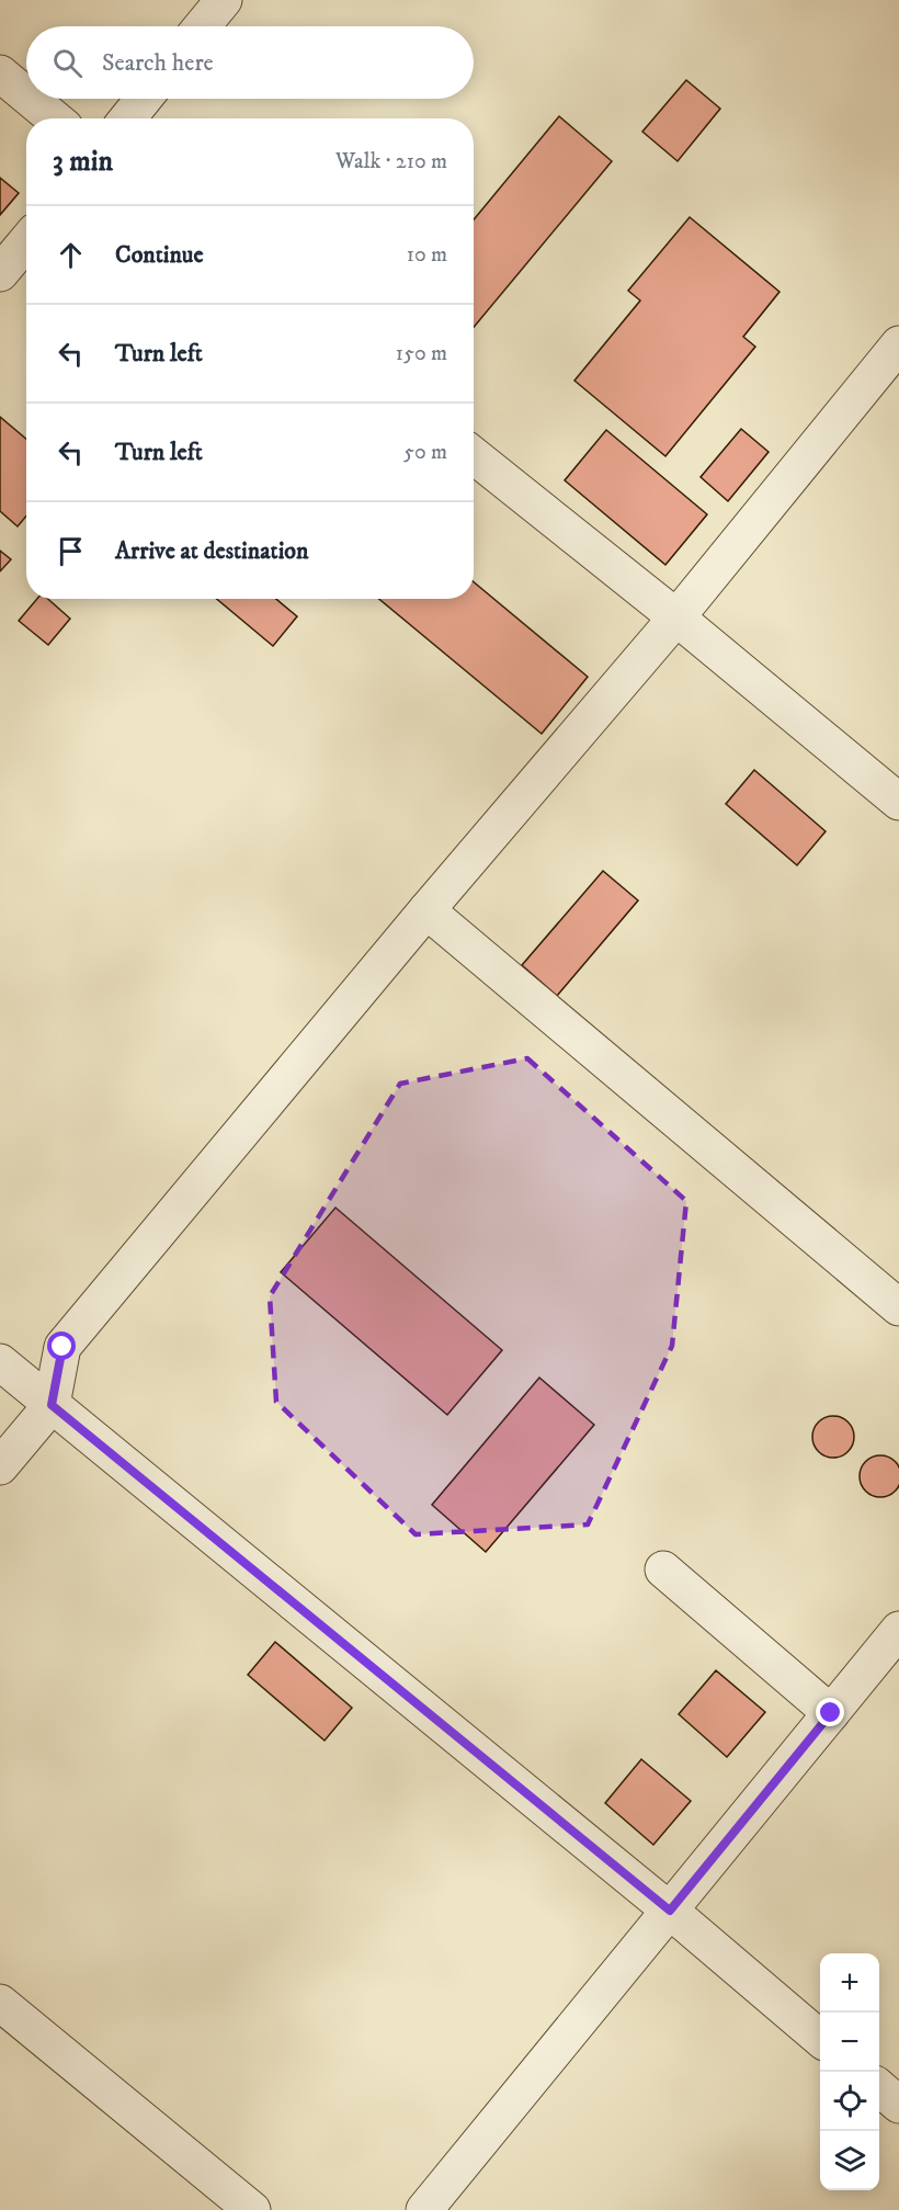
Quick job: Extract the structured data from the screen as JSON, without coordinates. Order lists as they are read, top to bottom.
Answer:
{
  "page": {
    "search": "Search here",
    "heading": ["3 min", "Walk · 210 m"],
    "list": [
      ["Continue", "10 m"],
      ["Turn left", "150 m"],
      ["Turn left", "50 m"],
      "Arrive at destination"
    ],
    "map_buttons": ["+", "−"]
  }
}
